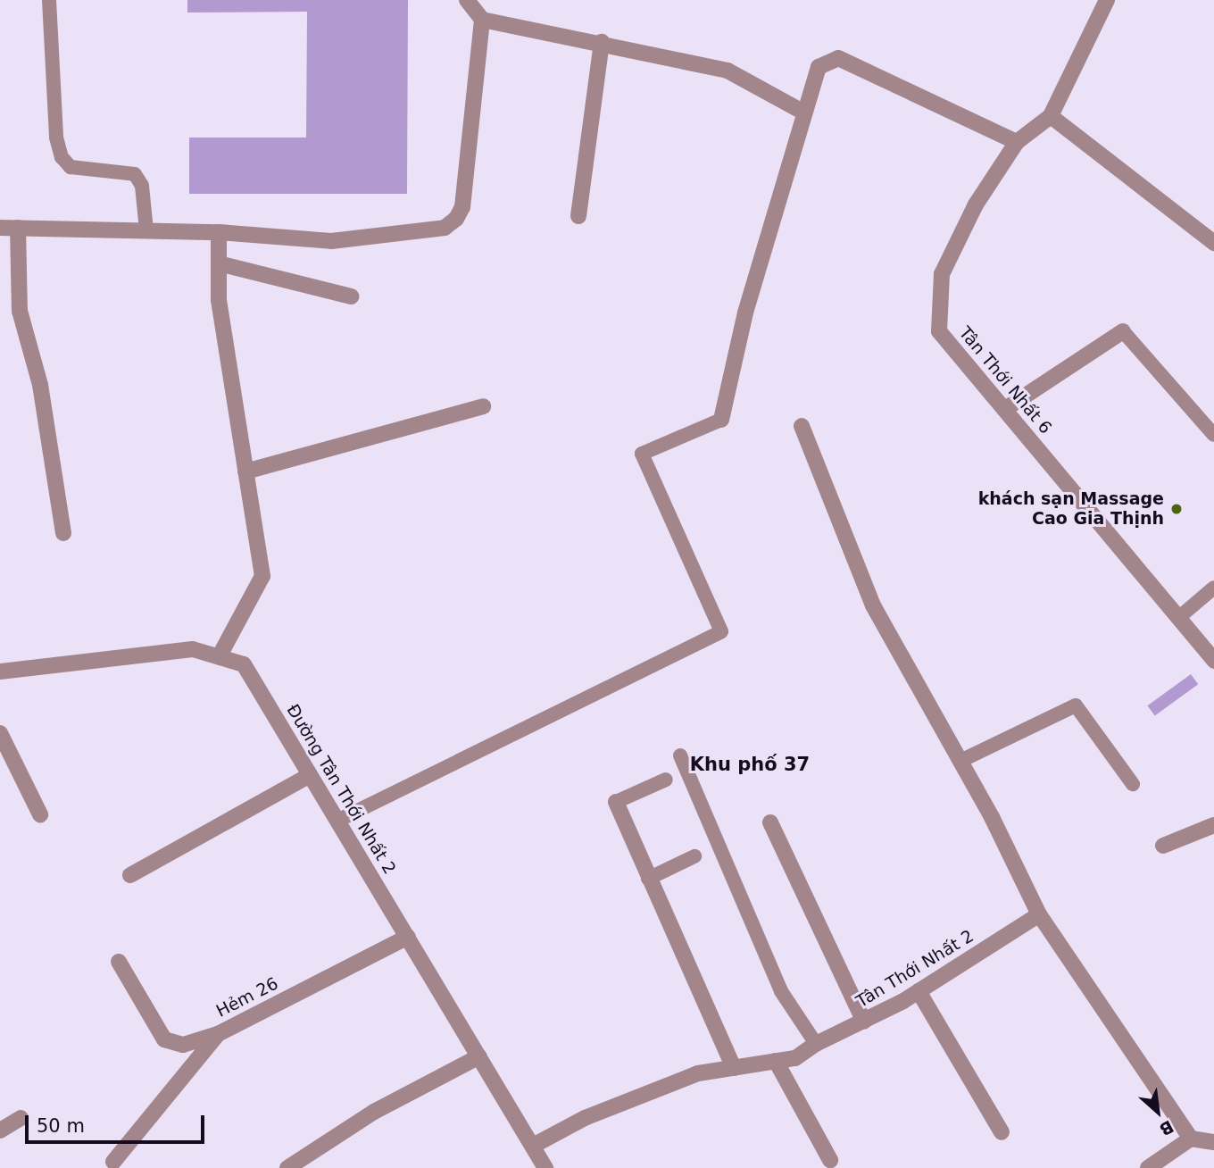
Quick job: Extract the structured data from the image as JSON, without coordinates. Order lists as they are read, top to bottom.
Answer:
{
  "streets": {
    "street": [
      "Tân Thới Nhất 6",
      "Đường Tân Thới Nhất 2",
      "Tân Thới Nhất 2",
      "Hẻm 26"
    ]
  },
  "crossings": [
    ["Đường Tân Thới Nhất 2", "Tân Thới Nhất 2"],
    ["Đường Tân Thới Nhất 2", "Hẻm 26"]
  ],
  "districts": ["Khu phố 37"],
  "places": ["khách sạn Massage Cao Gia Thịnh"],
  "scale_bar": "50 m",
  "north": "bottom right"
}
